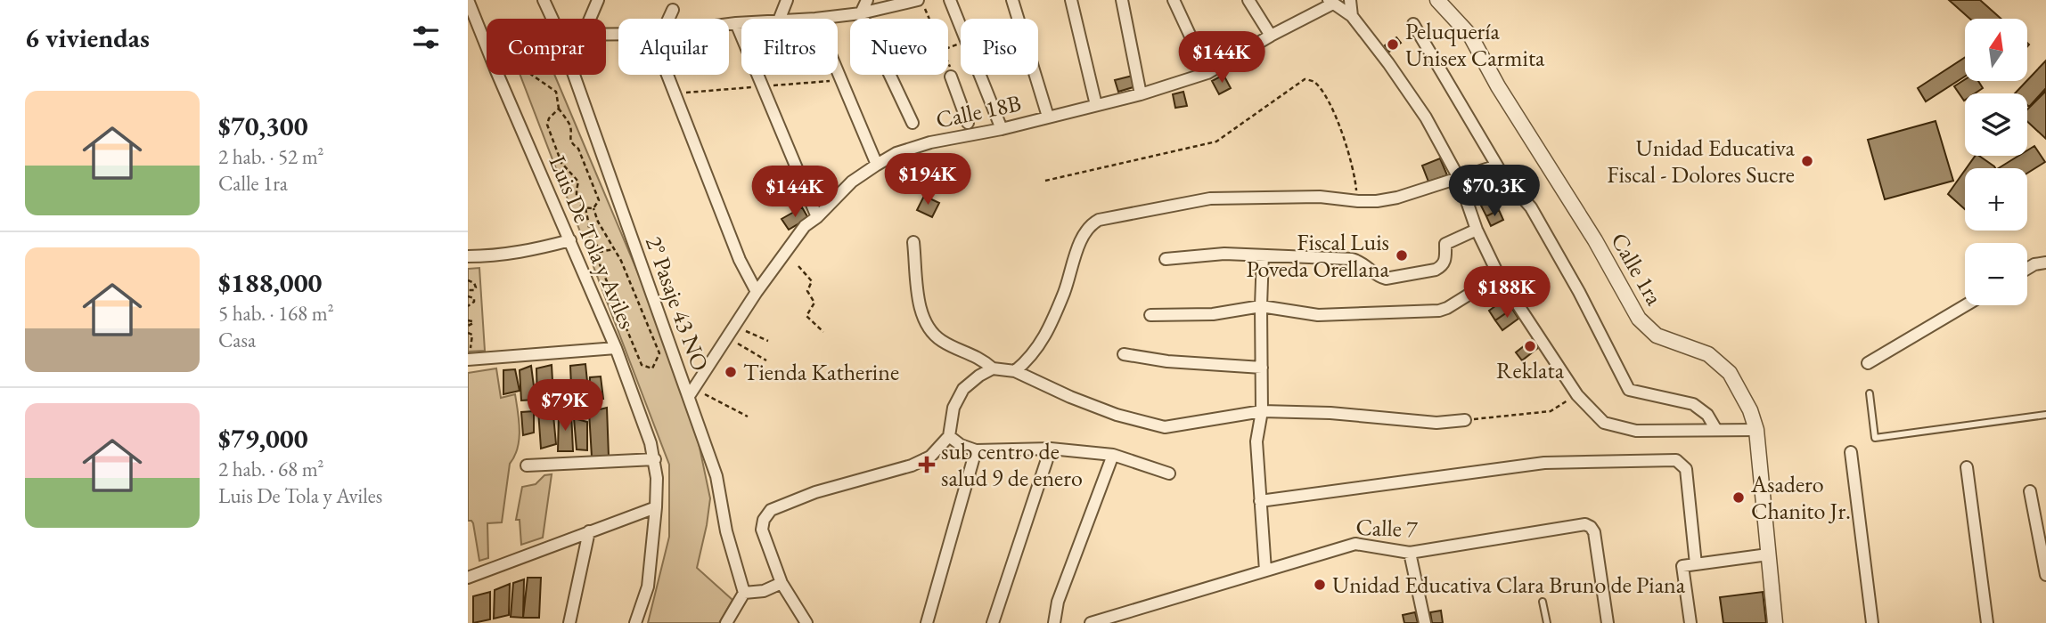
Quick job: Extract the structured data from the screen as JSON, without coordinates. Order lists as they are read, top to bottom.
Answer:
{
  "streets": {
    "street": [
      "Calle 18B",
      "Luis De Tola y Aviles",
      "Calle 1ra",
      "2° Pasaje 43 NO",
      "Calle 7"
    ]
  },
  "crossings": [
    ["Calle 18B", "2° Pasaje 43 NO"]
  ],
  "places": {
    "other": [
      "Peluquería Unisex Carmita",
      "Unidad Educativa Fiscal - Dolores Sucre",
      "Fiscal Luis Poveda Orellana",
      "Reklata",
      "Tienda Katherine",
      "Asadero Chanito Jr.",
      "Unidad Educativa Clara Bruno de Piana"
    ],
    "health": ["sub centro de salud 9 de enero"]
  },
  "north": "top",
  "page": {
    "heading": "6 viviendas",
    "map_buttons": ["+", "−"],
    "chip": [
      "Comprar",
      "Alquilar",
      "Filtros",
      "Nuevo",
      "Piso"
    ],
    "price": [
      "$144K",
      "$194K",
      "$70.3K",
      "$144K",
      "$188K",
      "$79K"
    ],
    "list": [
      {
        "name": "$70,300",
        "note": "2 hab. · 52 m² · Calle 1ra"
      },
      {
        "name": "$188,000",
        "note": "5 hab. · 168 m² · Casa"
      },
      {
        "name": "$79,000",
        "note": "2 hab. · 68 m² · Luis De Tola y Aviles"
      }
    ]
  }
}
